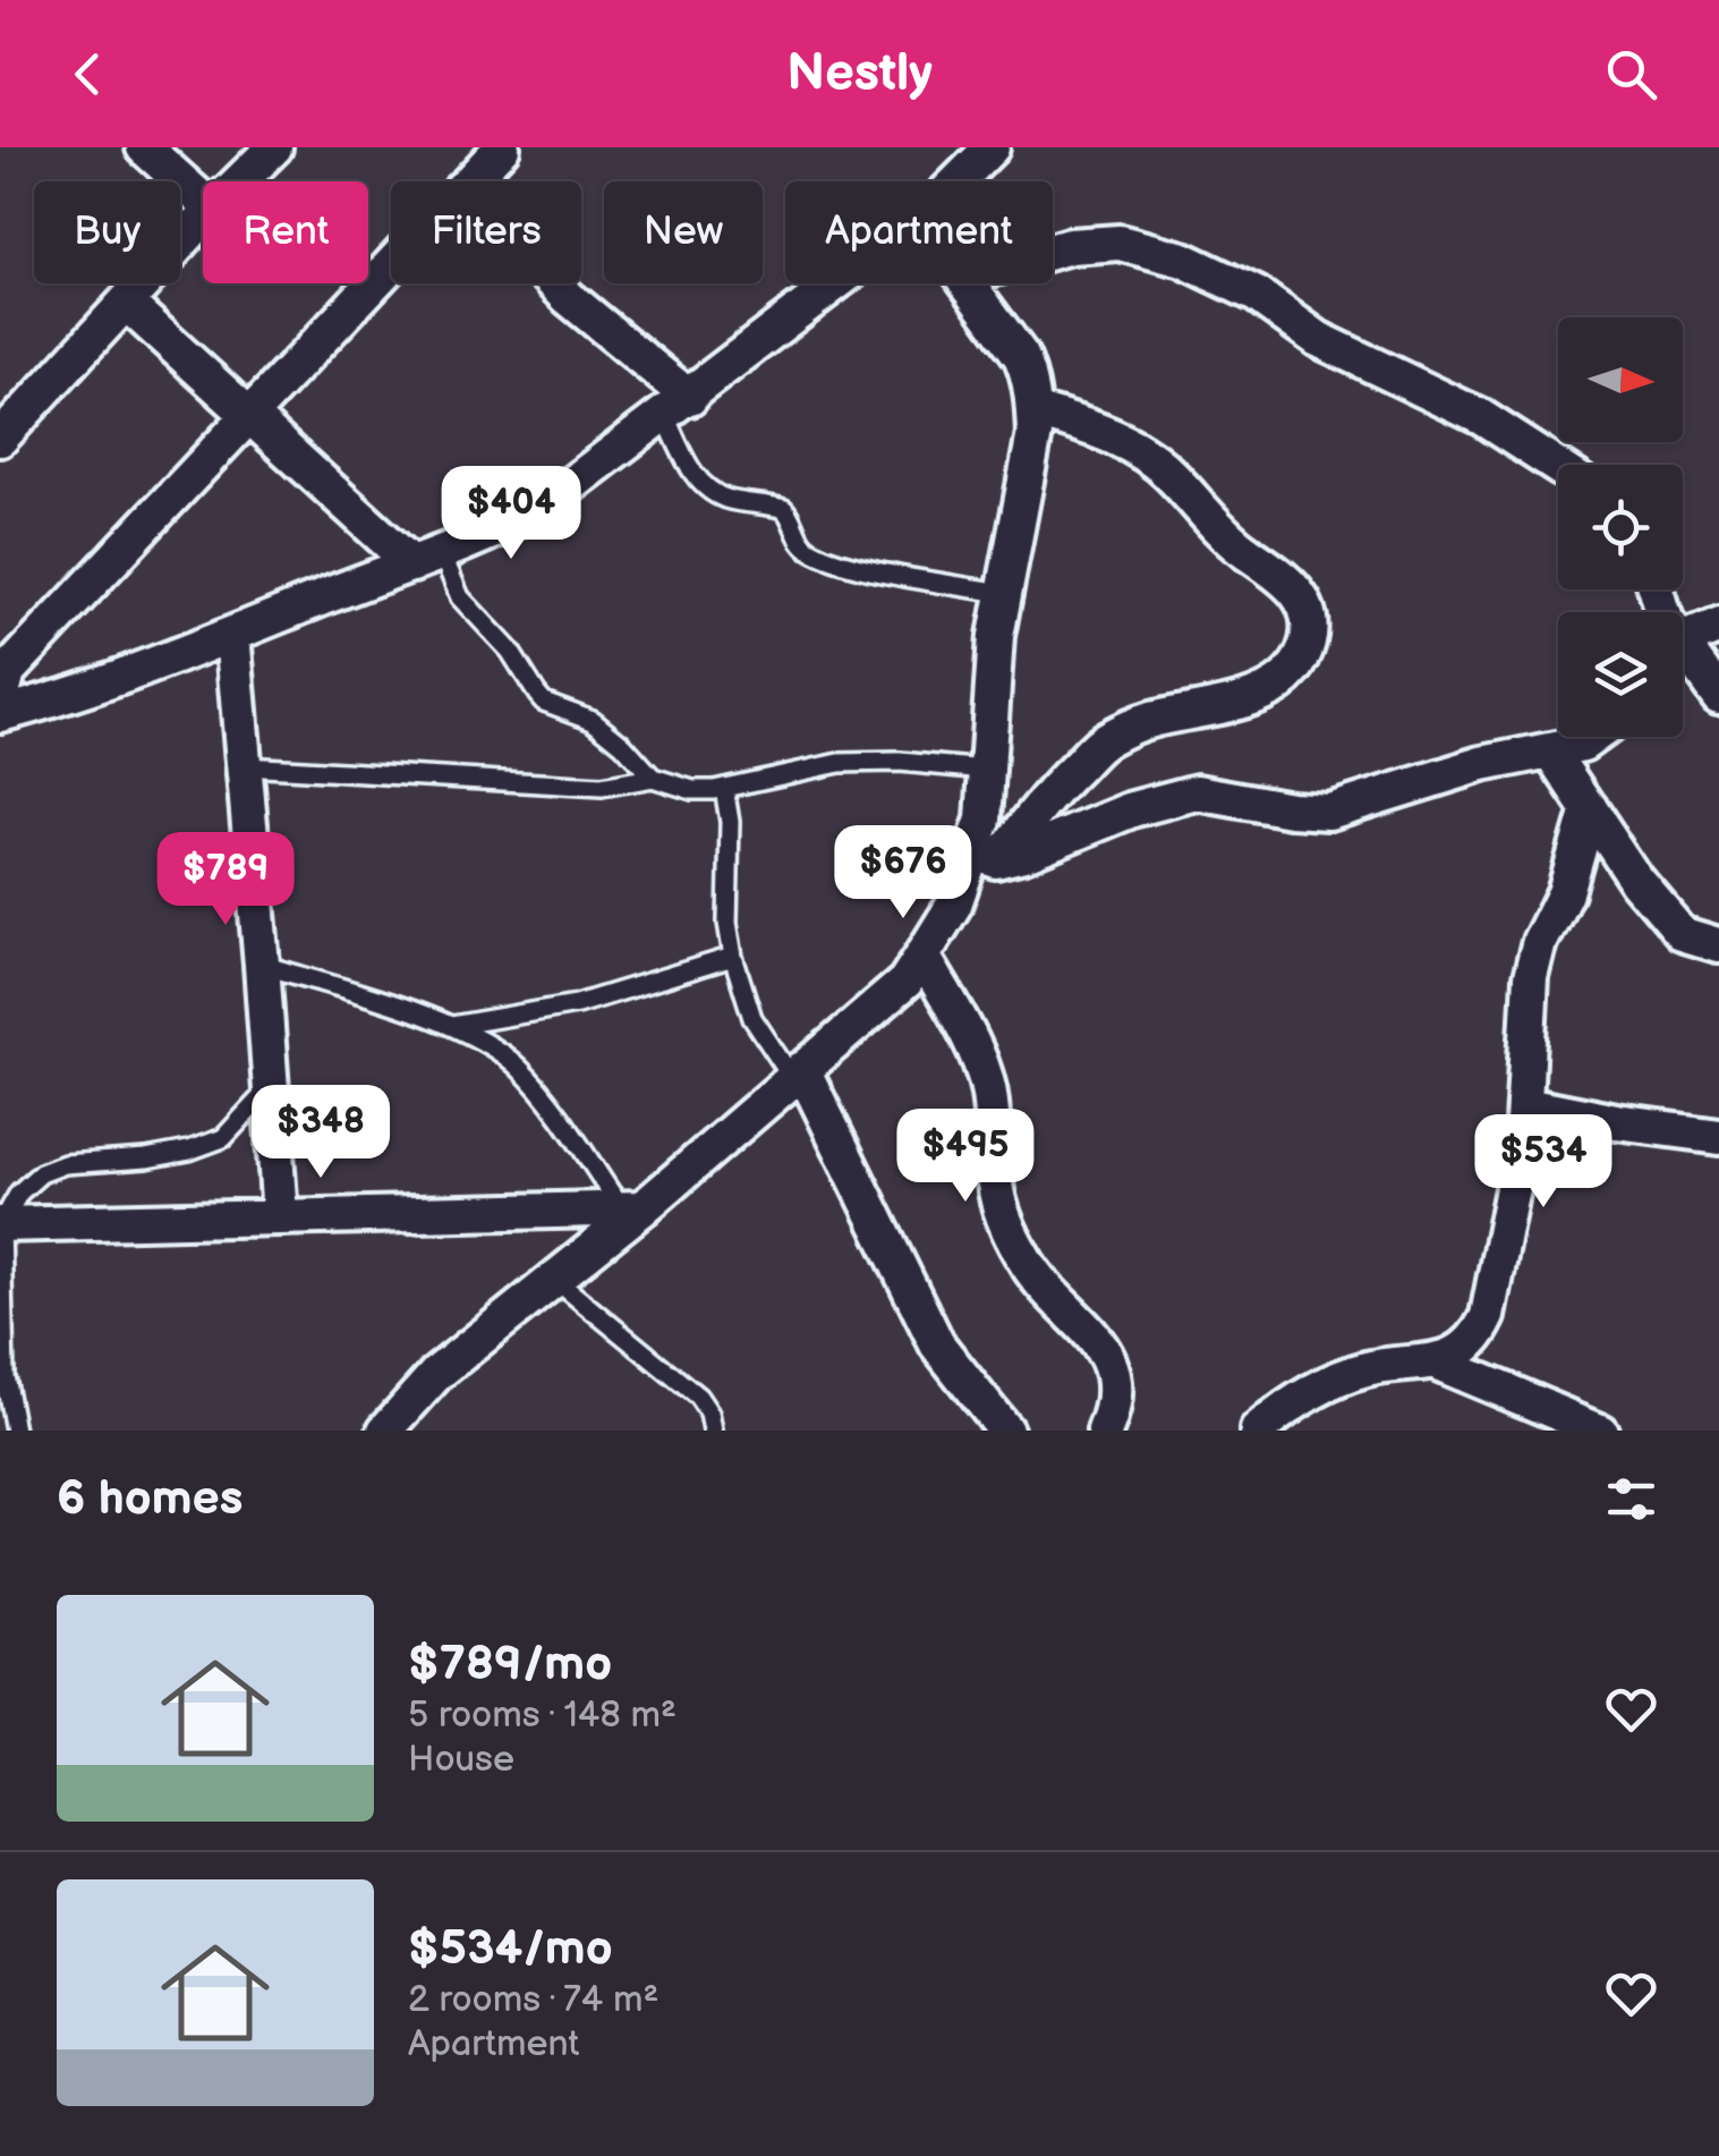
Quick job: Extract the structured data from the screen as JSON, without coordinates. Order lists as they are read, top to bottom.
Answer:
{
  "north": "right",
  "page": {
    "header": "Nestly",
    "chip": [
      "Buy",
      "Rent",
      "Filters",
      "New",
      "Apartment"
    ],
    "price": [
      "$404",
      "$676",
      "$789",
      "$348",
      "$495",
      "$534"
    ],
    "heading": "6 homes",
    "list": [
      {
        "name": "$789/mo",
        "note": "5 rooms · 148 m² · House"
      },
      {
        "name": "$534/mo",
        "note": "2 rooms · 74 m² · Apartment"
      }
    ]
  }
}
